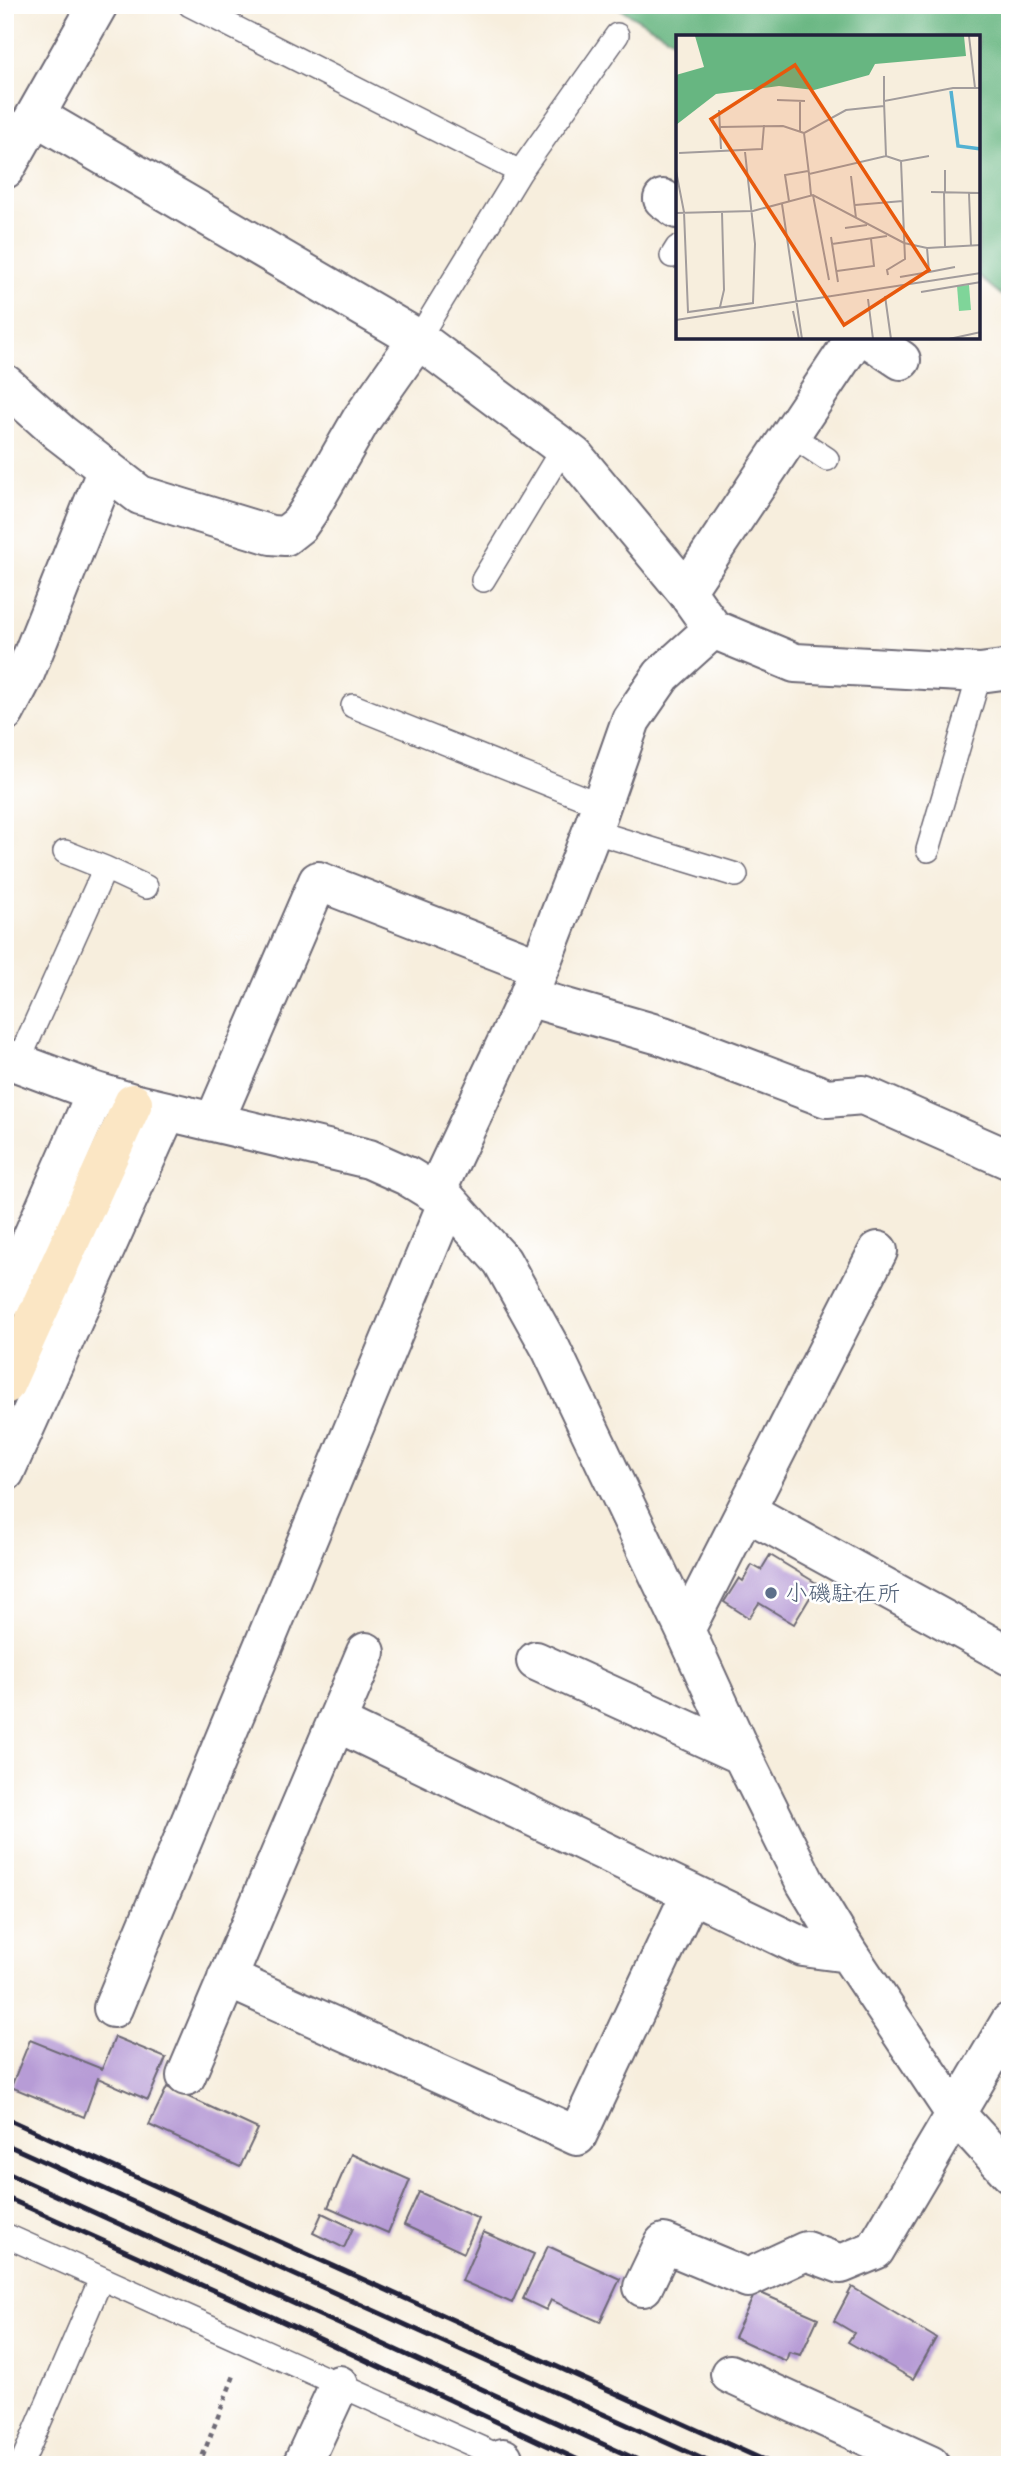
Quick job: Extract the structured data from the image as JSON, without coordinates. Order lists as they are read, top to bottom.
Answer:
{
  "places": ["小磯駐在所"]
}
